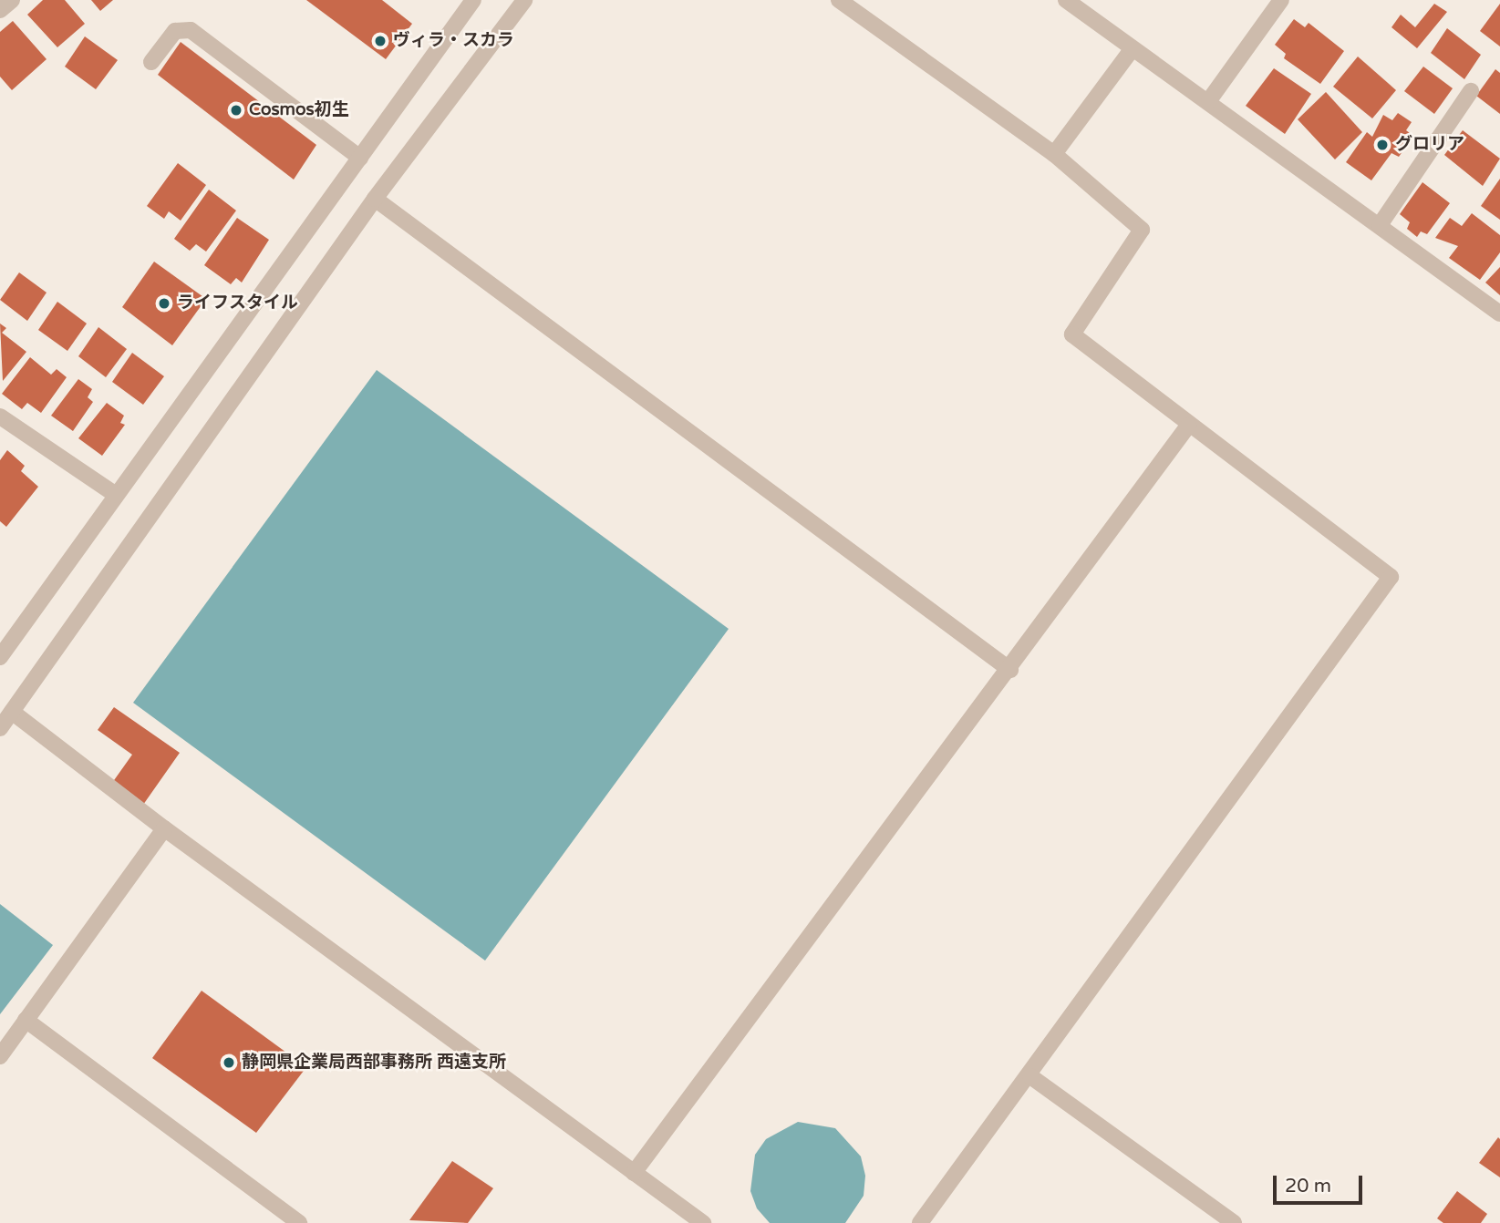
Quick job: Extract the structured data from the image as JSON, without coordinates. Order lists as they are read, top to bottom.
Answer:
{
  "places": [
    "ヴィラ・スカラ",
    "Cosmos初生",
    "グロリア",
    "ライフスタイル",
    "静岡県企業局西部事務所 西遠支所"
  ],
  "scale_bar": "20 m"
}
